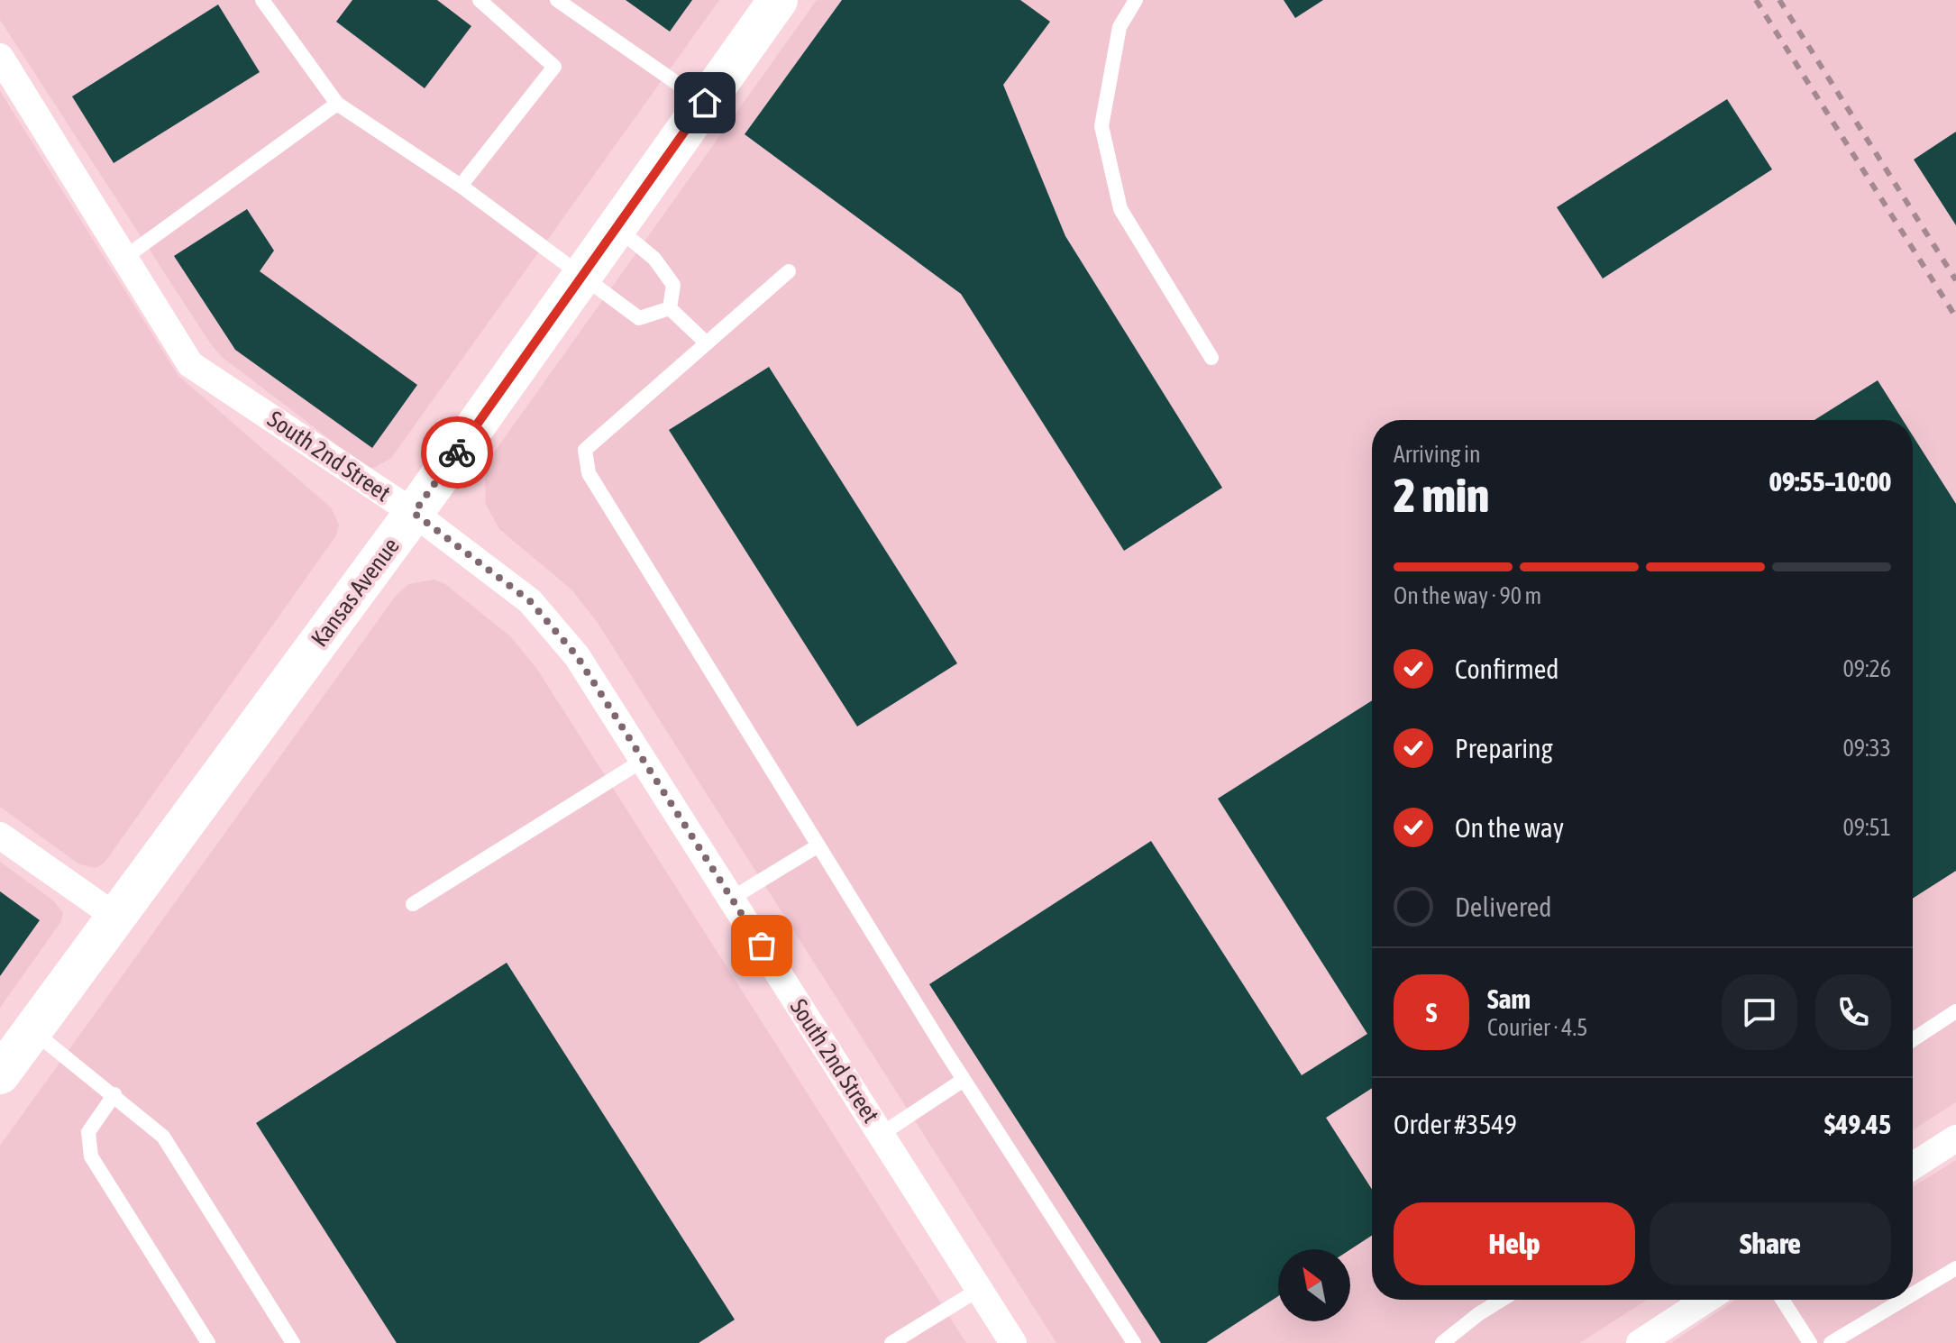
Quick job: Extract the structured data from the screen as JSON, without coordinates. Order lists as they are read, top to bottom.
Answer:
{
  "streets": {
    "main road": ["Kansas Avenue"],
    "street": ["South 2nd Street"]
  },
  "crossings": [
    ["South 2nd Street", "Kansas Avenue"]
  ],
  "north": "top left",
  "page": {
    "heading": ["2 min", "Arriving in", "09:55–10:00"],
    "panel": [
      "Sam",
      "Courier · 4.5",
      "Order #3549",
      "$49.45"
    ],
    "bar": "On the way · 90 m",
    "list": [
      ["Confirmed", "09:26"],
      ["Preparing", "09:33"],
      ["On the way", "09:51"],
      "Delivered"
    ],
    "round": "S",
    "buttons": ["Help", "Share"]
  }
}
